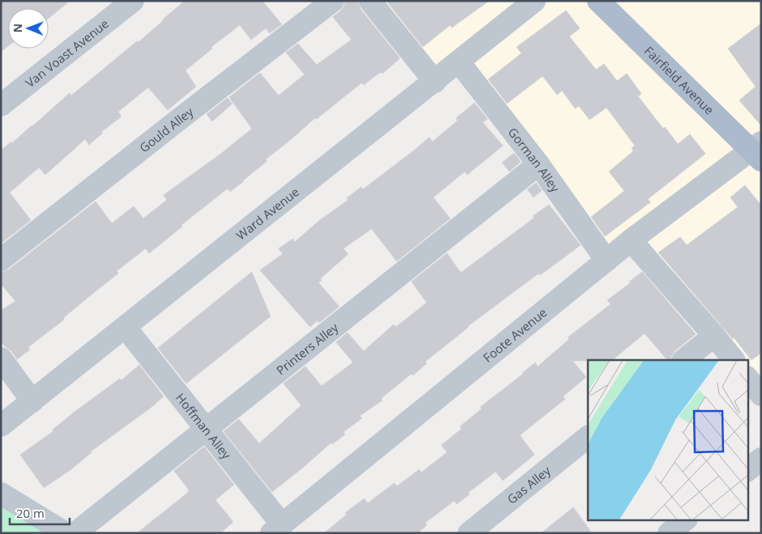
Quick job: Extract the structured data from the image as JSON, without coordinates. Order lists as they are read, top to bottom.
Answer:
{
  "streets": {
    "main road": ["Fairfield Avenue"],
    "street": [
      "Van Voast Avenue",
      "Gould Alley",
      "Gorman Alley",
      "Ward Avenue",
      "Foote Avenue",
      "Printers Alley",
      "Hoffman Alley",
      "Gas Alley"
    ]
  },
  "crossings": [
    ["Fairfield Avenue", "Foote Avenue"],
    ["Gorman Alley", "Ward Avenue"],
    ["Gorman Alley", "Foote Avenue"],
    ["Gorman Alley", "Printers Alley"],
    ["Ward Avenue", "Hoffman Alley"],
    ["Foote Avenue", "Hoffman Alley"],
    ["Printers Alley", "Hoffman Alley"]
  ],
  "scale_bar": "20 m",
  "north": "left"
}
